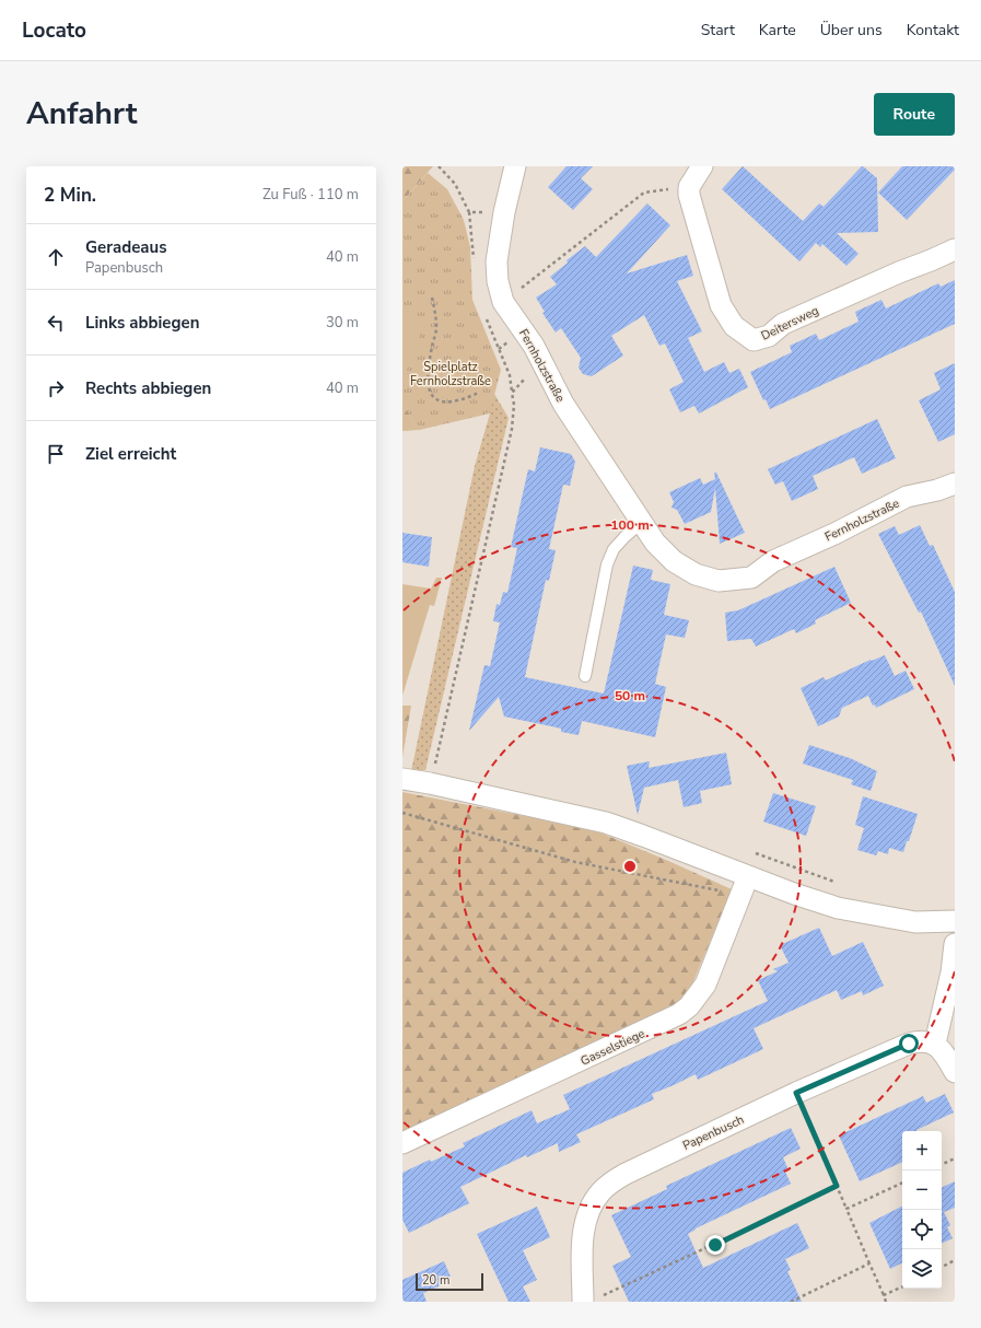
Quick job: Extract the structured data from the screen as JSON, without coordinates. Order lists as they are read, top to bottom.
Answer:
{
  "streets": {
    "street": [
      "Deitersweg",
      "Fernholzstraße",
      "Gasselstiege",
      "Papenbusch"
    ]
  },
  "parks": ["Spielplatz Fernholzstraße"],
  "scale_bar": "20 m",
  "page": {
    "header": "Locato",
    "nav": [
      "Start",
      "Karte",
      "Über uns",
      "Kontakt"
    ],
    "title": "Anfahrt",
    "buttons": "Route",
    "heading": ["2 Min.", "Zu Fuß · 110 m"],
    "list": [
      ["Geradeaus", "Papenbusch", "40 m"],
      ["Links abbiegen", "30 m"],
      ["Rechts abbiegen", "40 m"],
      "Ziel erreicht"
    ],
    "map_buttons": ["+", "−"],
    "scale": "20 m"
  },
  "rings": ["100 m", "50 m"]
}
